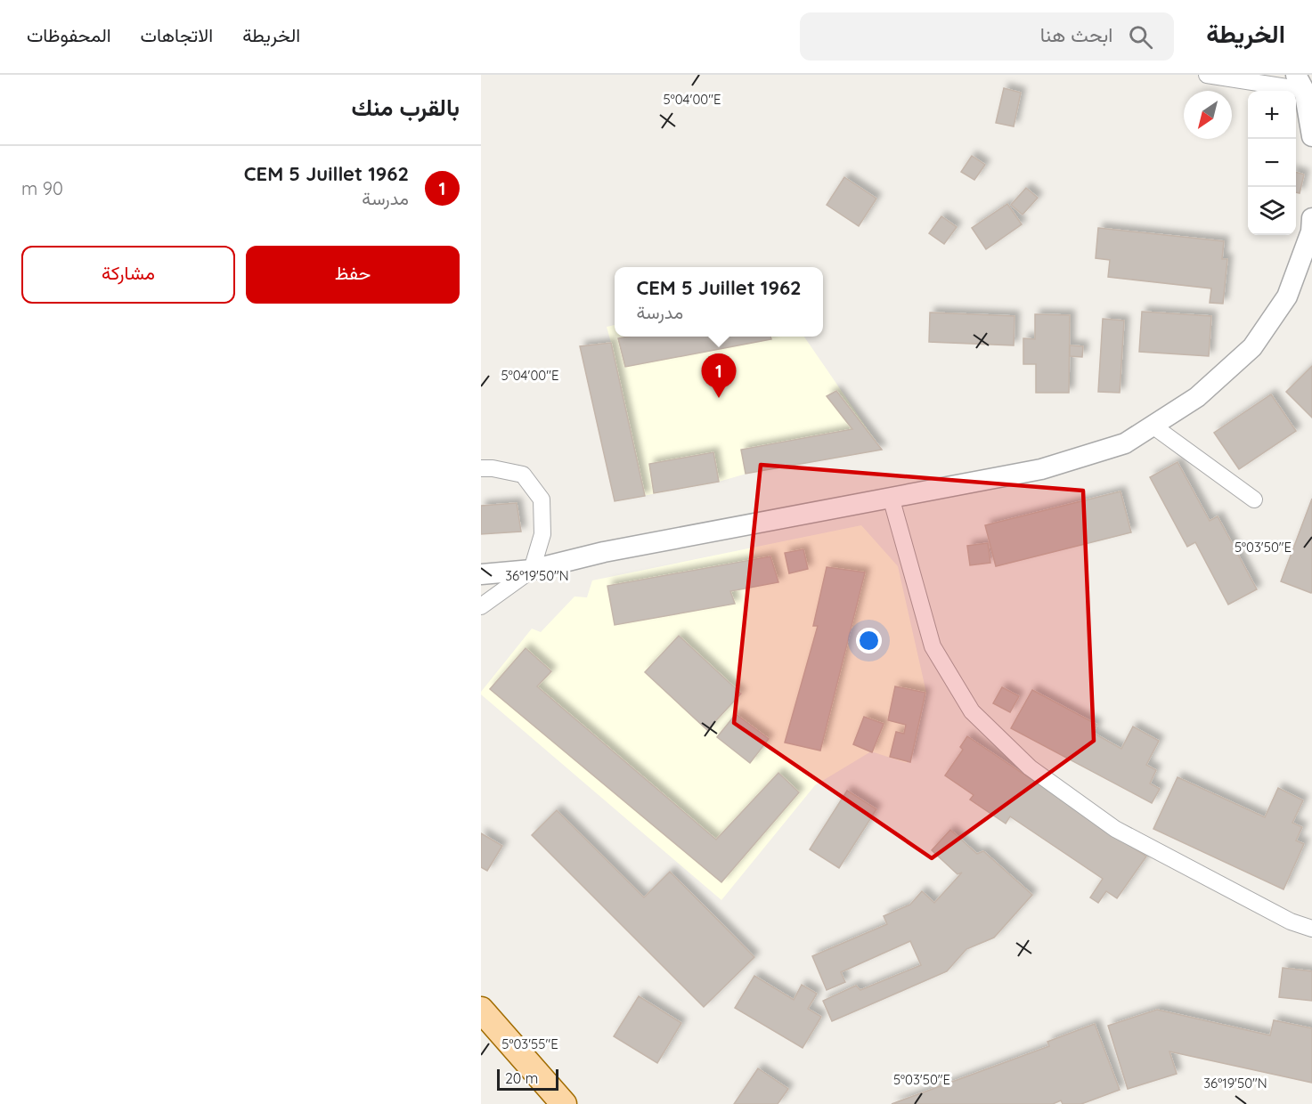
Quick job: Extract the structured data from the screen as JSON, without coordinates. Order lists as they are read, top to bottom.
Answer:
{
  "scale_bar": "20 m",
  "north": "bottom left",
  "page": {
    "header": "الخريطة",
    "search": "ابحث هنا",
    "nav": ["الخريطة", "الاتجاهات", "المحفوظات"],
    "heading": "بالقرب منك",
    "map_buttons": ["+", "−"],
    "list": [
      {
        "mark": "1",
        "name": "CEM 5 Juillet 1962",
        "note": "مدرسة",
        "value": "90 m"
      }
    ],
    "buttons": ["حفظ", "مشاركة"],
    "popup": ["CEM 5 Juillet 1962", "مدرسة"],
    "pins": "1",
    "scale": "20 m"
  },
  "coordinates": [
    "5°04'00\"E",
    "5°03'50\"E",
    "36°19'50\"N",
    "5°03'55\"E"
  ]
}
